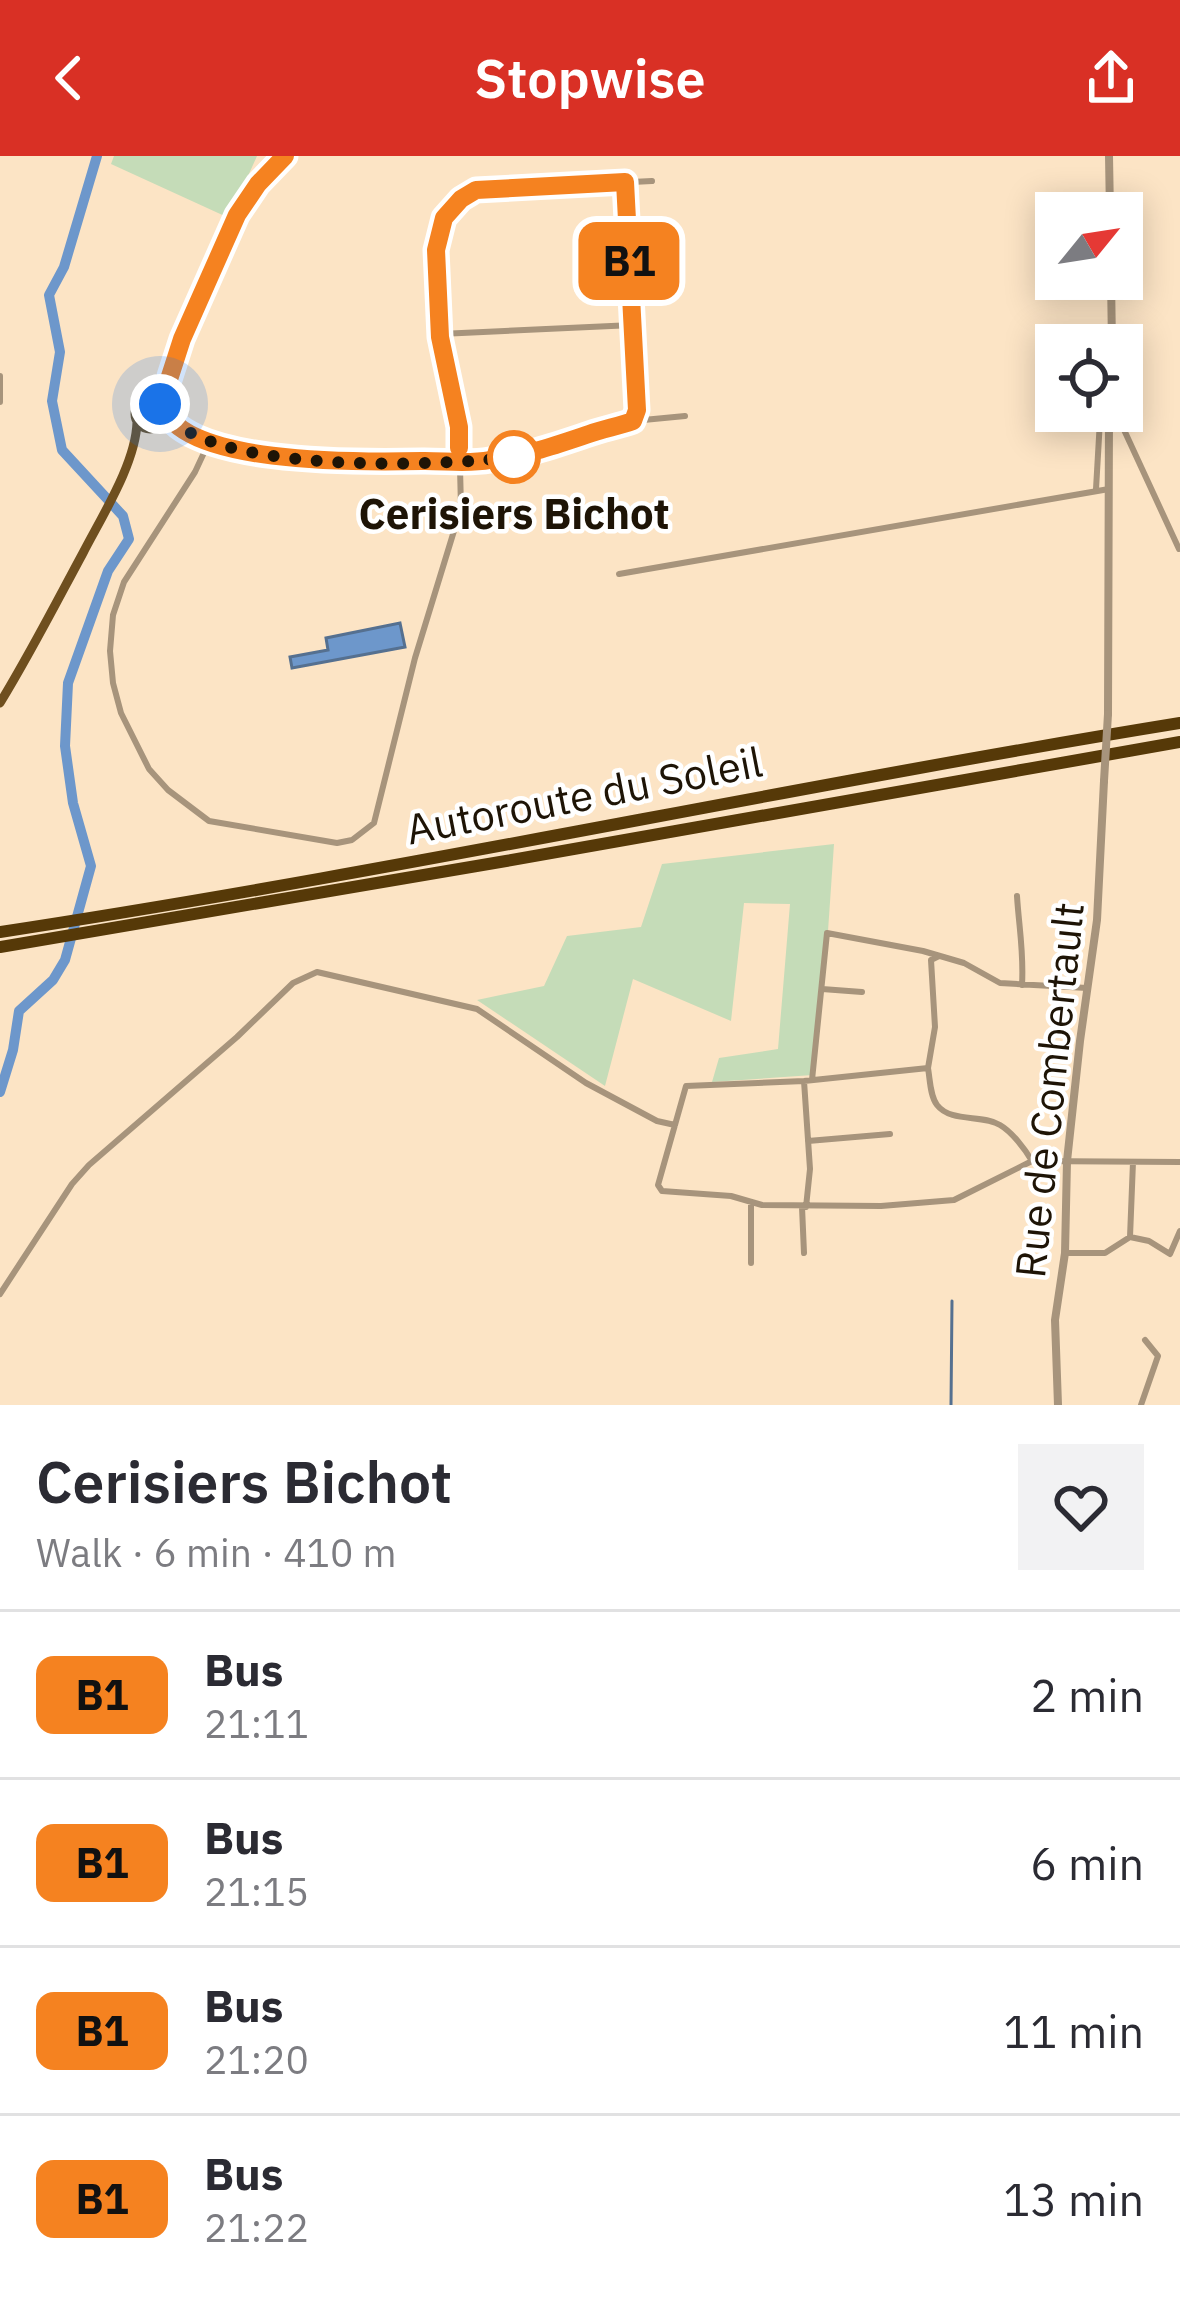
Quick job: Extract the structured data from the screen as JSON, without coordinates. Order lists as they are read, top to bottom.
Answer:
{
  "streets": {
    "highway": ["Autoroute du Soleil"],
    "street": ["Rue de Combertault"]
  },
  "places": ["Cerisiers Bichot"],
  "lines": ["bus line B1"],
  "north": "top right",
  "page": {
    "header": "Stopwise",
    "on_map": "B1",
    "heading": ["Cerisiers Bichot", "Walk · 6 min · 410 m"],
    "list": [
      {
        "mark": "B1",
        "name": "Bus",
        "note": "21:11",
        "value": "2 min"
      },
      {
        "mark": "B1",
        "name": "Bus",
        "note": "21:15",
        "value": "6 min"
      },
      {
        "mark": "B1",
        "name": "Bus",
        "note": "21:20",
        "value": "11 min"
      },
      {
        "mark": "B1",
        "name": "Bus",
        "note": "21:22",
        "value": "13 min"
      }
    ]
  }
}
